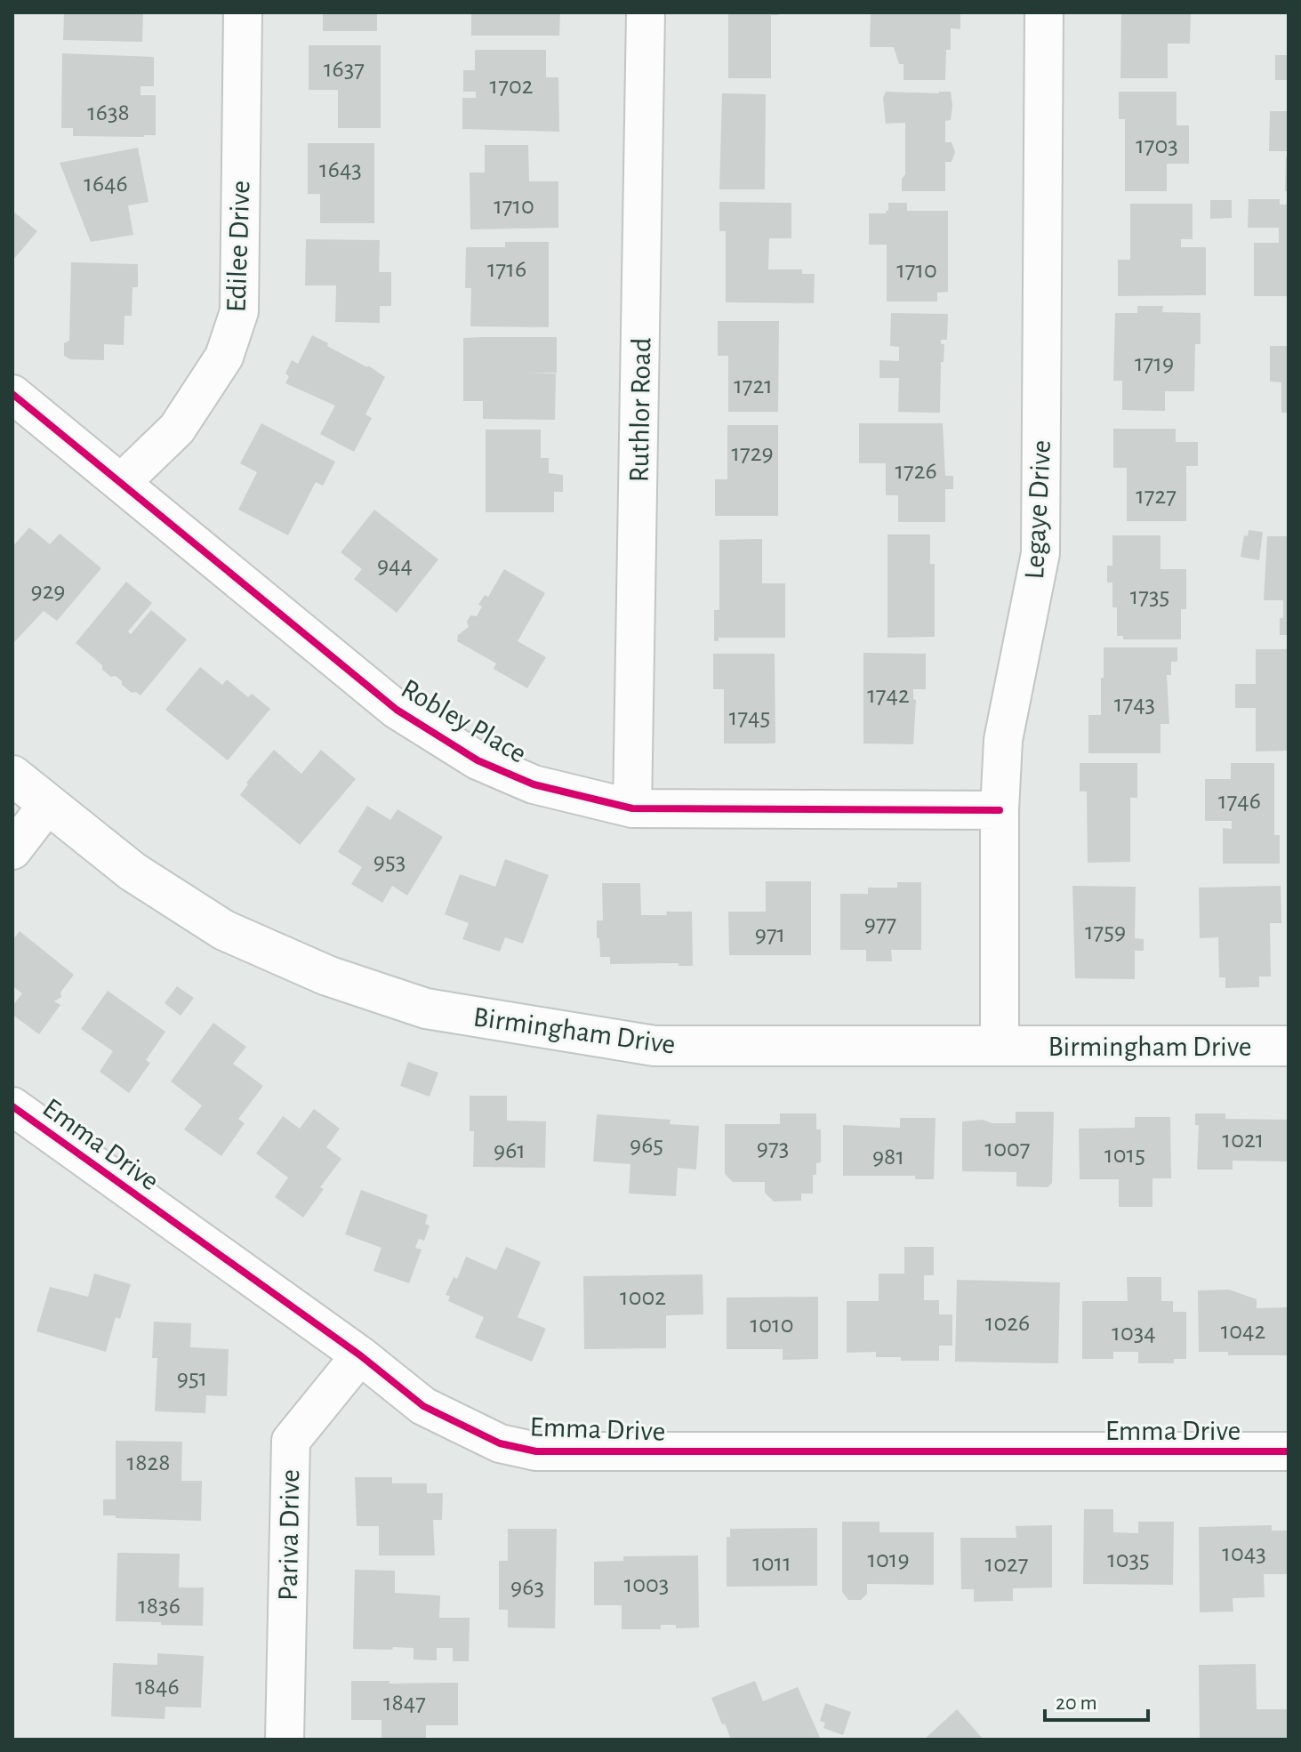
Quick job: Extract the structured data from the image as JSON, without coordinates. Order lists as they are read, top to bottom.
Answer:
{
  "streets": {
    "main road": ["Birmingham Drive"],
    "street": [
      "Edilee Drive",
      "Ruthlor Road",
      "Legaye Drive",
      "Robley Place",
      "Emma Drive",
      "Pariva Drive"
    ]
  },
  "crossings": [
    ["Edilee Drive", "Robley Place"],
    ["Ruthlor Road", "Robley Place"],
    ["Legaye Drive", "Robley Place"],
    ["Legaye Drive", "Birmingham Drive"],
    ["Emma Drive", "Pariva Drive"]
  ],
  "house_numbers": [
    "1637",
    "1702",
    "1638",
    "1703",
    "1643",
    "1646",
    "1710",
    "1716",
    "1710",
    "1719",
    "1721",
    "1729",
    "1726",
    "1727",
    "944",
    "929",
    "1735",
    "1742",
    "1743",
    "1745",
    "1746",
    "953",
    "977",
    "1759",
    "971",
    "1021",
    "965",
    "973",
    "1007",
    "961",
    "1015",
    "981",
    "1002",
    "1026",
    "1010",
    "1042",
    "1034",
    "951",
    "1828",
    "1043",
    "1019",
    "1035",
    "1011",
    "1027",
    "1003",
    "963",
    "1836",
    "1846",
    "1847"
  ],
  "scale_bar": "20 m"
}
